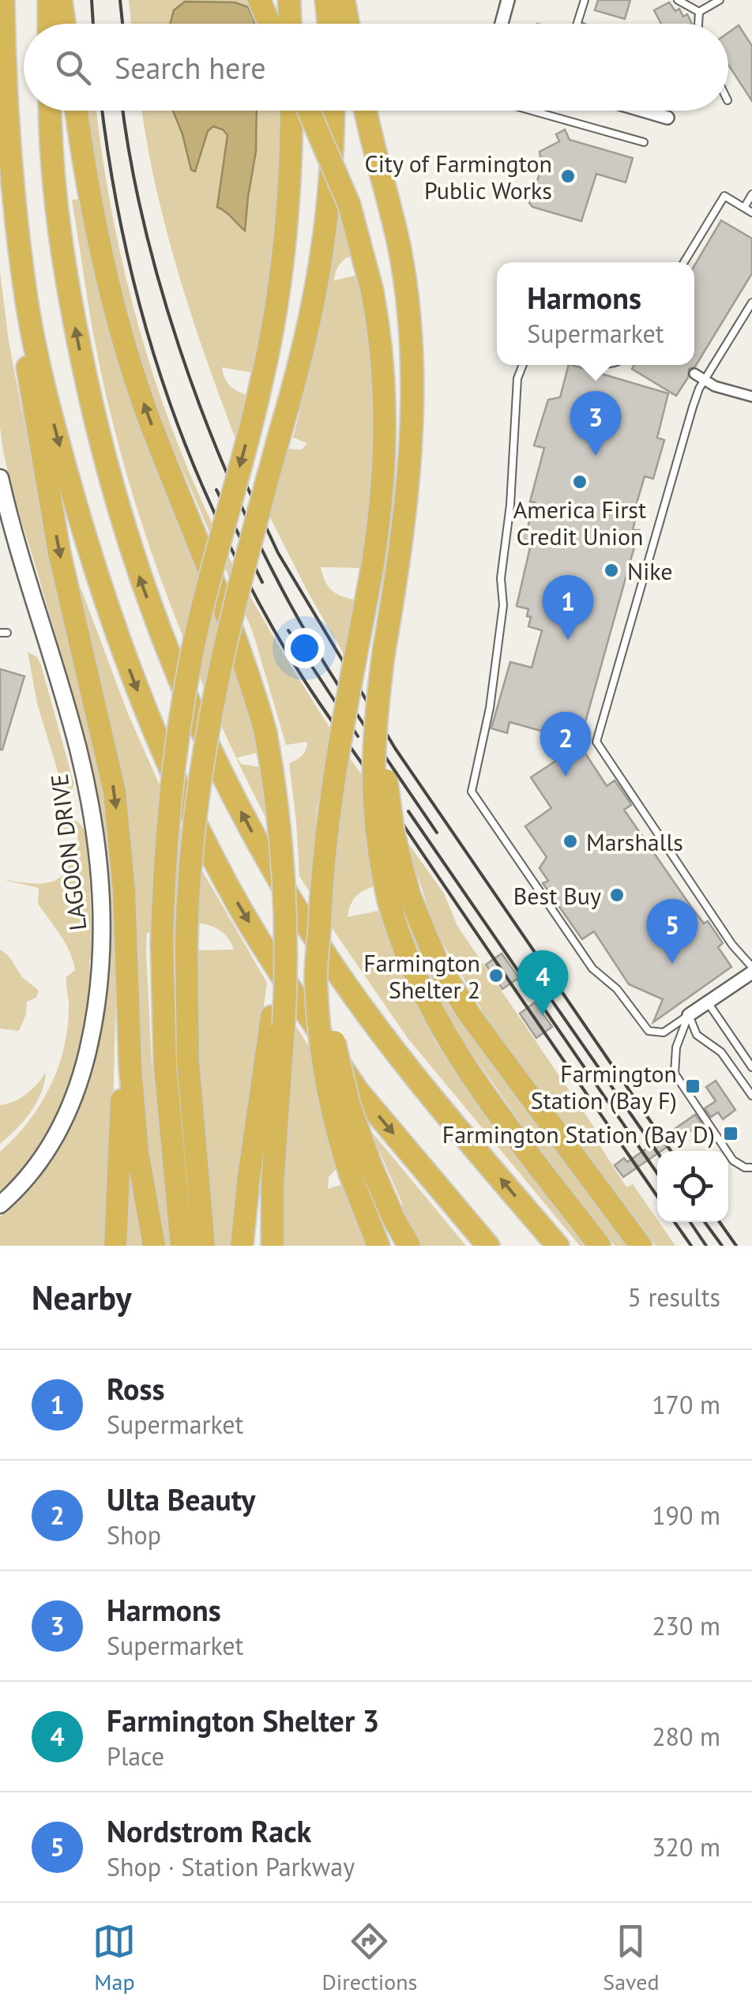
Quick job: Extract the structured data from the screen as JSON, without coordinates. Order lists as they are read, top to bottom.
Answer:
{
  "streets": {
    "street": ["LAGOON DRIVE"]
  },
  "places": {
    "other": [
      "City of Farmington Public Works",
      "America First Credit Union",
      "Nike",
      "Marshalls",
      "Best Buy",
      "Farmington Shelter 2"
    ],
    "transit": ["Farmington Station (Bay F)", "Farmington Station (Bay D)"]
  },
  "page": {
    "search": "Search here",
    "popup": ["Harmons", "Supermarket"],
    "pins": [
      "3",
      "1",
      "2",
      "5",
      "4"
    ],
    "heading": ["Nearby", "5 results"],
    "list": [
      {
        "mark": "1",
        "name": "Ross",
        "note": "Supermarket",
        "value": "170 m"
      },
      {
        "mark": "2",
        "name": "Ulta Beauty",
        "note": "Shop",
        "value": "190 m"
      },
      {
        "mark": "3",
        "name": "Harmons",
        "note": "Supermarket",
        "value": "230 m"
      },
      {
        "mark": "4",
        "name": "Farmington Shelter 3",
        "note": "Place",
        "value": "280 m"
      },
      {
        "mark": "5",
        "name": "Nordstrom Rack",
        "note": "Shop · Station Parkway",
        "value": "320 m"
      }
    ],
    "nav": ["Map", "Directions", "Saved"]
  }
}
